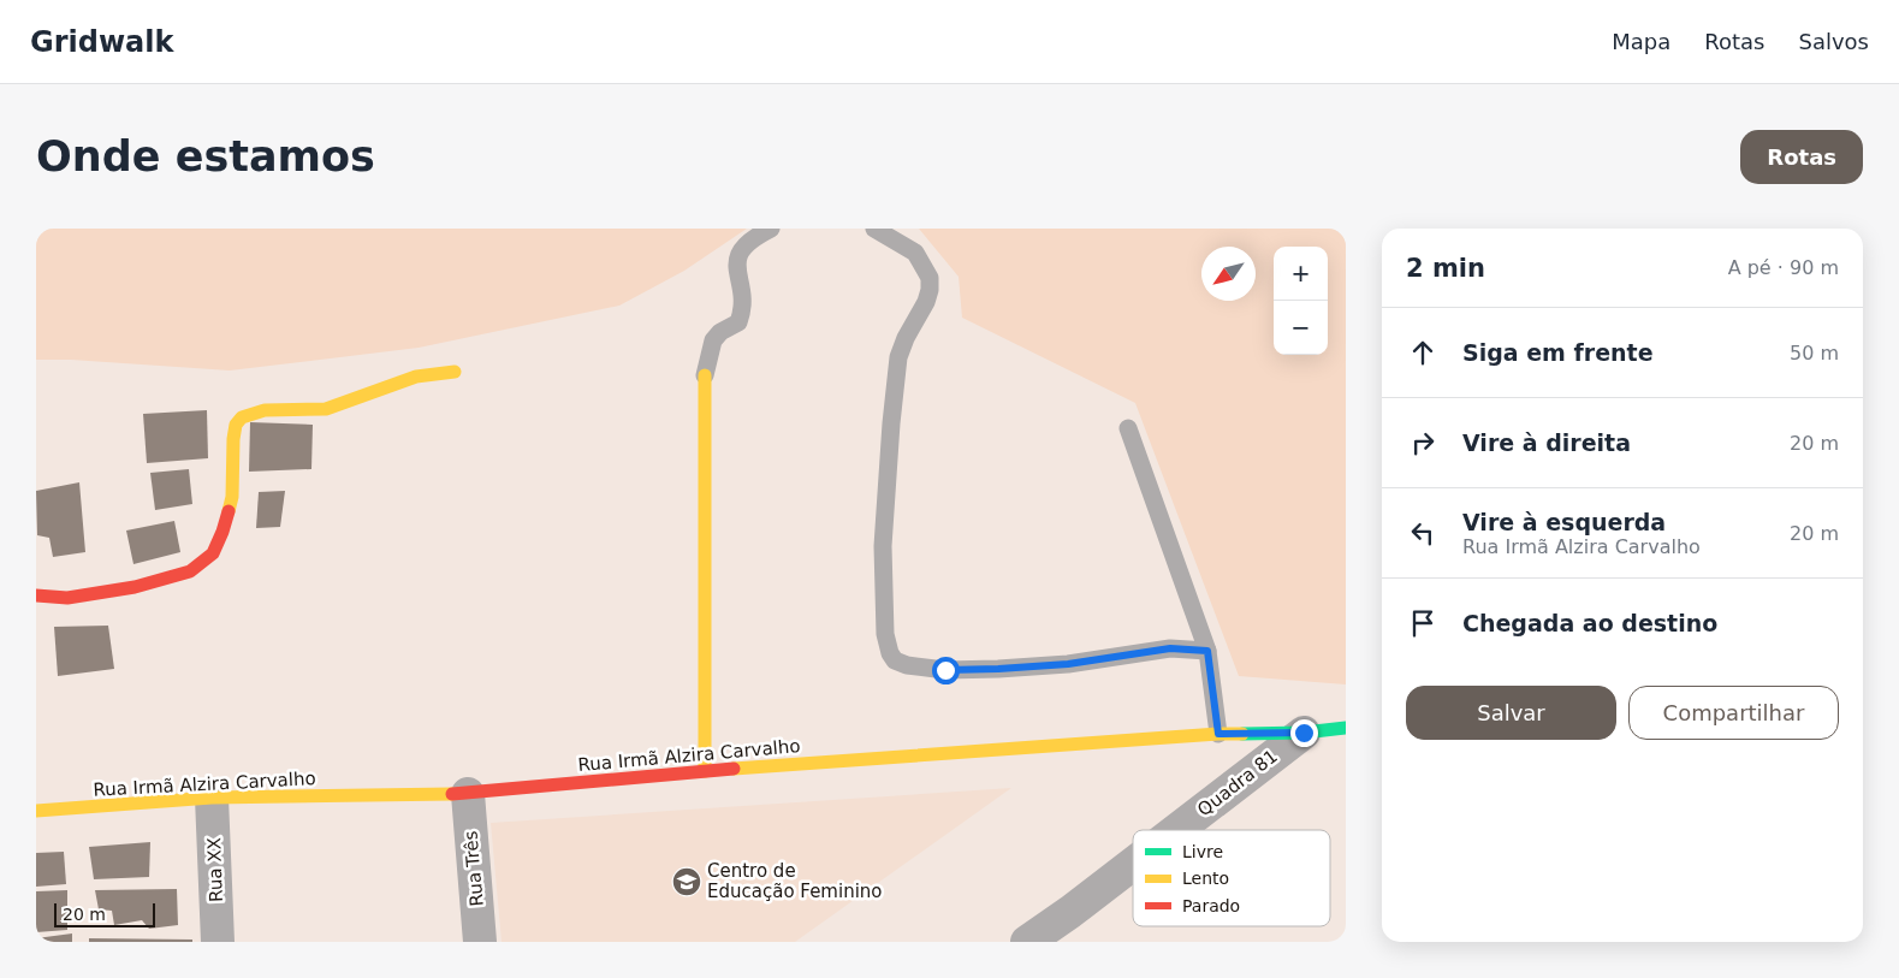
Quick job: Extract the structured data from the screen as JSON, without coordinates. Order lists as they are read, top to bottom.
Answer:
{
  "streets": {
    "street": [
      "Rua Irmã Alzira Carvalho",
      "Quadra 81",
      "Rua Três",
      "Rua XX"
    ]
  },
  "crossings": [
    ["Rua Irmã Alzira Carvalho", "Quadra 81"],
    ["Rua Irmã Alzira Carvalho", "Rua Três"],
    ["Rua Irmã Alzira Carvalho", "Rua XX"]
  ],
  "places": {
    "school or university": ["Centro de Educação Feminino"]
  },
  "legend": ["Livre", "Lento", "Parado"],
  "scale_bar": "20 m",
  "north": "bottom left",
  "page": {
    "header": "Gridwalk",
    "nav": ["Mapa", "Rotas", "Salvos"],
    "buttons": [
      "Rotas",
      ["Salvar", "Compartilhar"]
    ],
    "title": "Onde estamos",
    "heading": ["2 min", "A pé · 90 m"],
    "map_buttons": ["+", "−"],
    "list": [
      ["Siga em frente", "50 m"],
      ["Vire à direita", "20 m"],
      ["Vire à esquerda", "Rua Irmã Alzira Carvalho", "20 m"],
      "Chegada ao destino"
    ],
    "scale": "20 m"
  }
}
